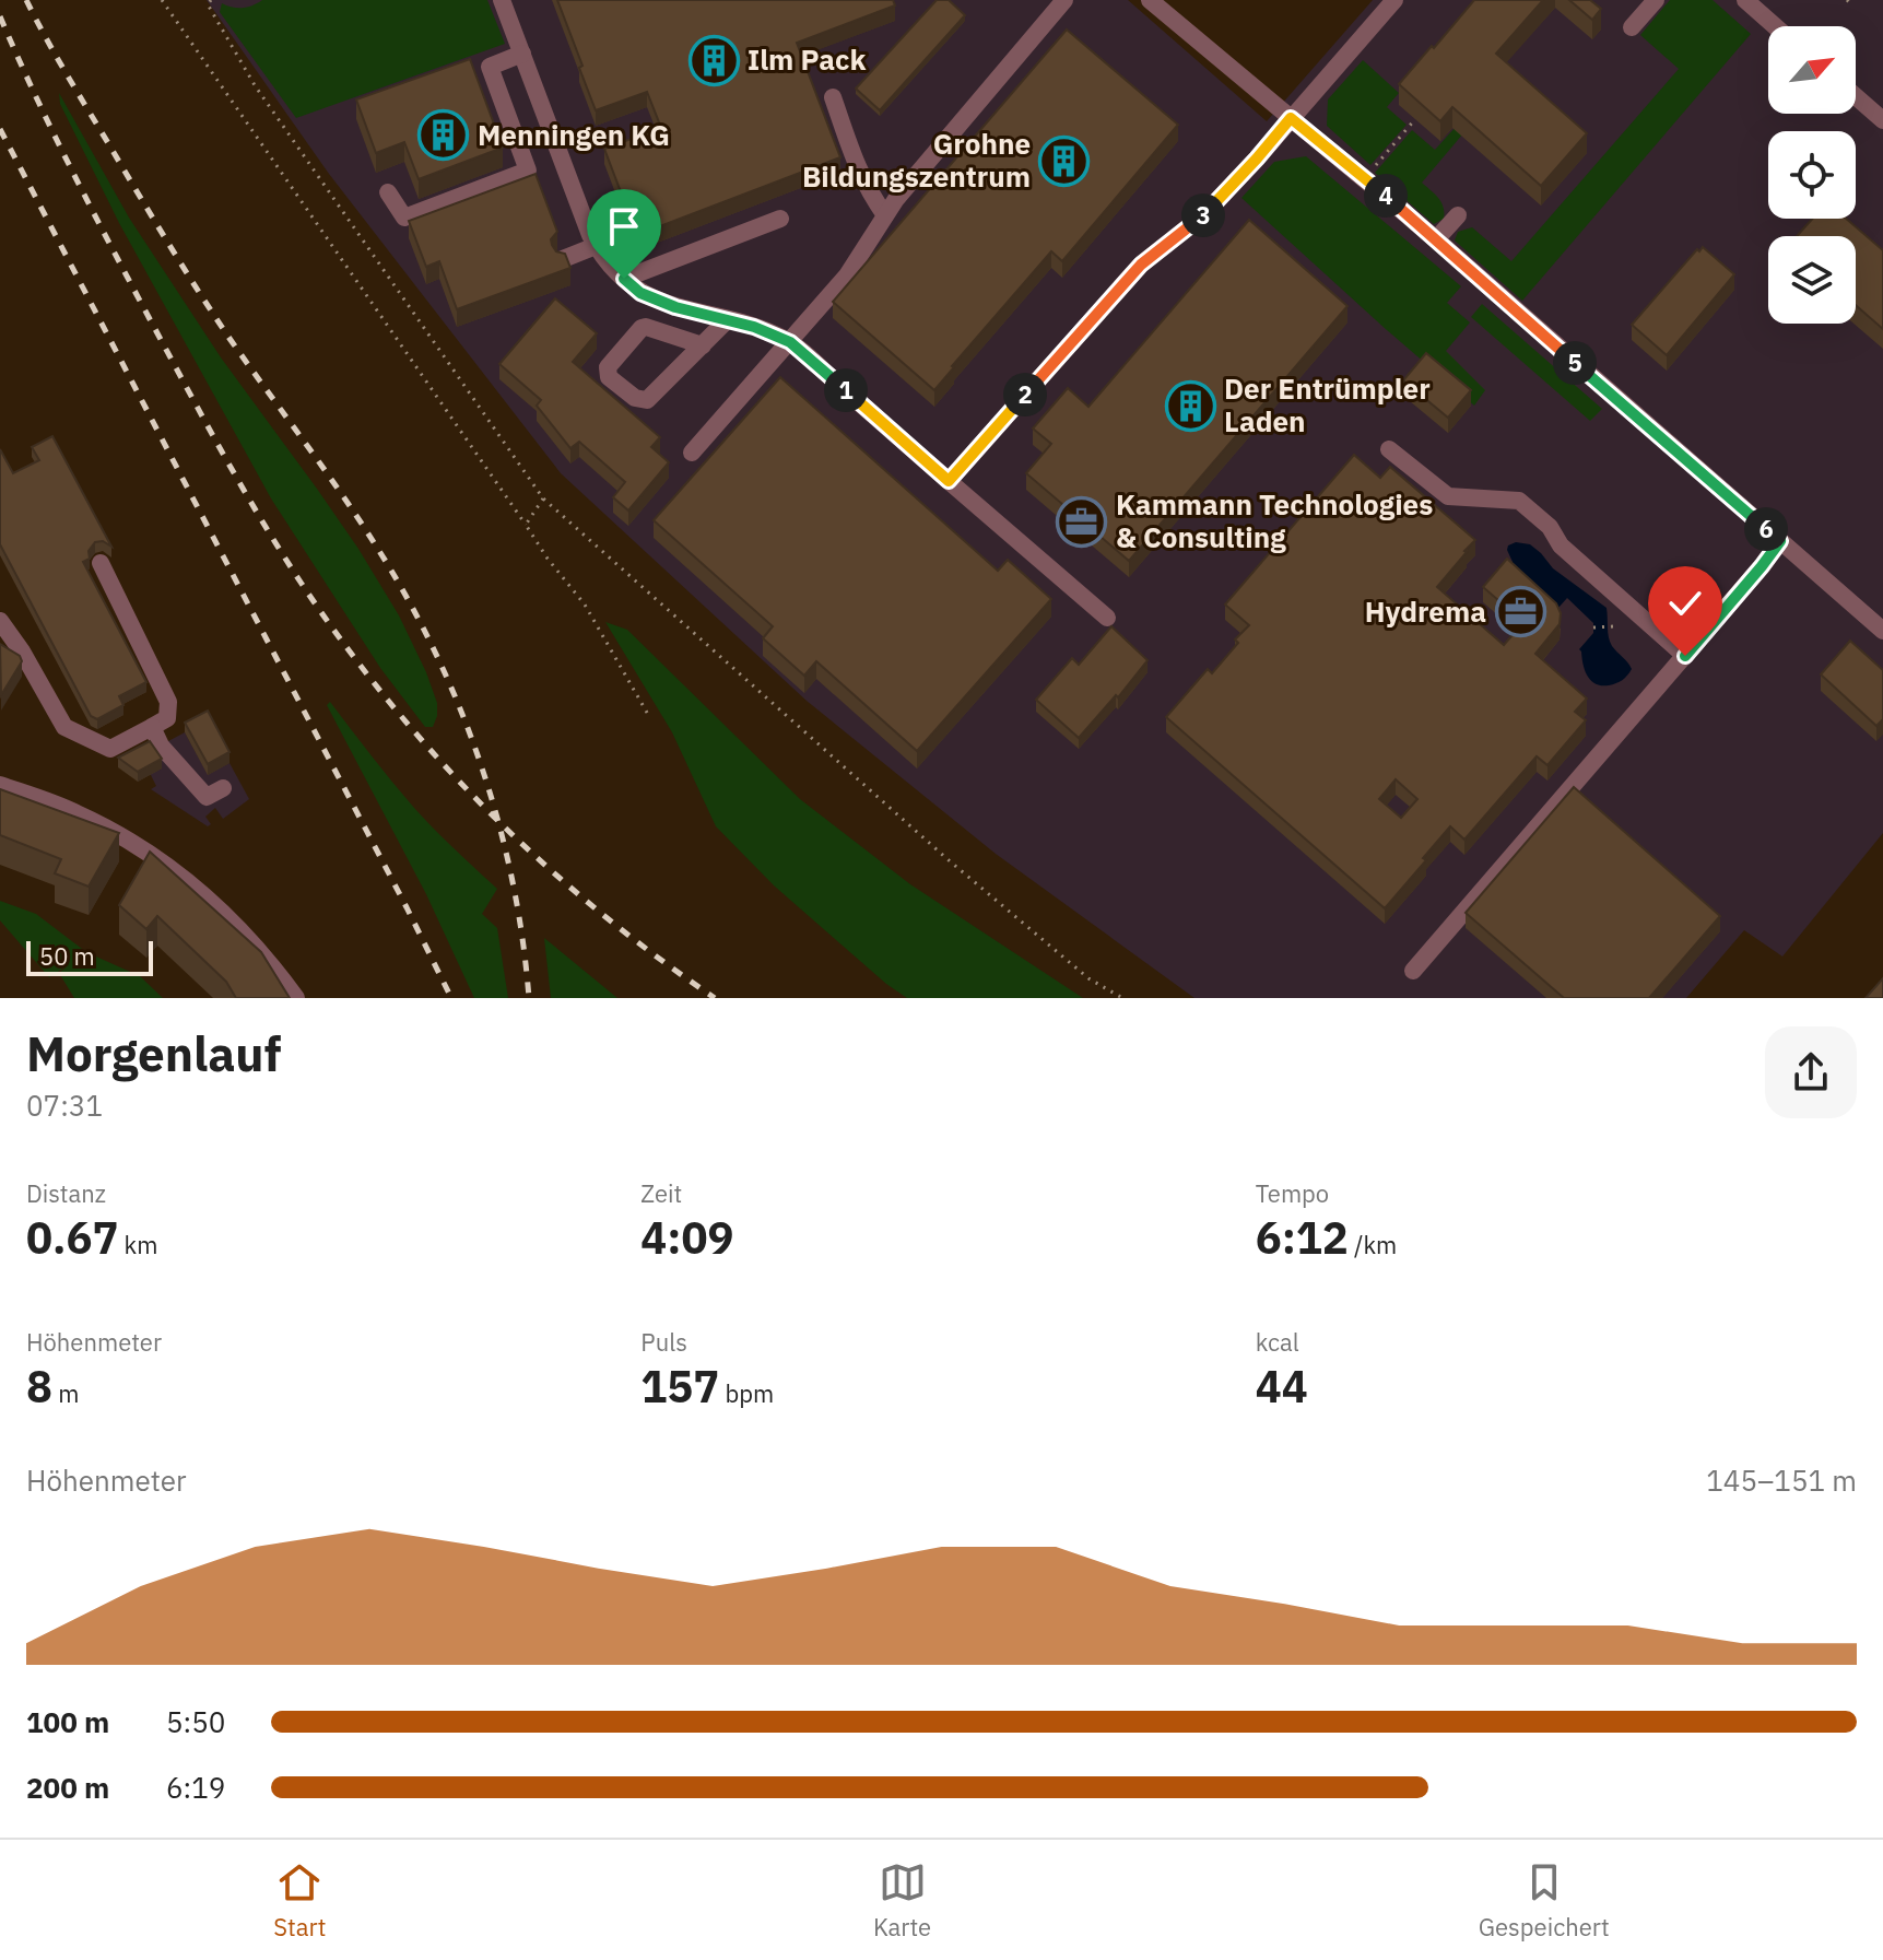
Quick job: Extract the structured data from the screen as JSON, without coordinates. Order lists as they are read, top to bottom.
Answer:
{
  "places": {
    "building": [
      "Ilm Pack",
      "Menningen KG",
      "Grohne Bildungszentrum",
      "Der Entrümpler Laden"
    ],
    "office": ["Kammann Technologies & Consulting", "Hydrema"]
  },
  "scale_bar": "50 m",
  "north": "top right",
  "page": {
    "pins": [
      "4",
      "3",
      "5",
      "1",
      "2",
      "6"
    ],
    "scale": "50 m",
    "heading": ["Morgenlauf", "07:31"],
    "stats": [
      ["Distanz", "0.67 km"],
      ["Zeit", "4:09"],
      ["Tempo", "6:12 /km"],
      ["Höhenmeter", "8 m"],
      ["Puls", "157 bpm"],
      ["kcal", "44"]
    ],
    "chart": ["Höhenmeter", "145–151 m"],
    "list": [
      {
        "name": "100 m",
        "note": "5:50"
      },
      {
        "name": "200 m",
        "note": "6:19"
      }
    ],
    "tabs": ["Start", "Karte", "Gespeichert"]
  }
}
